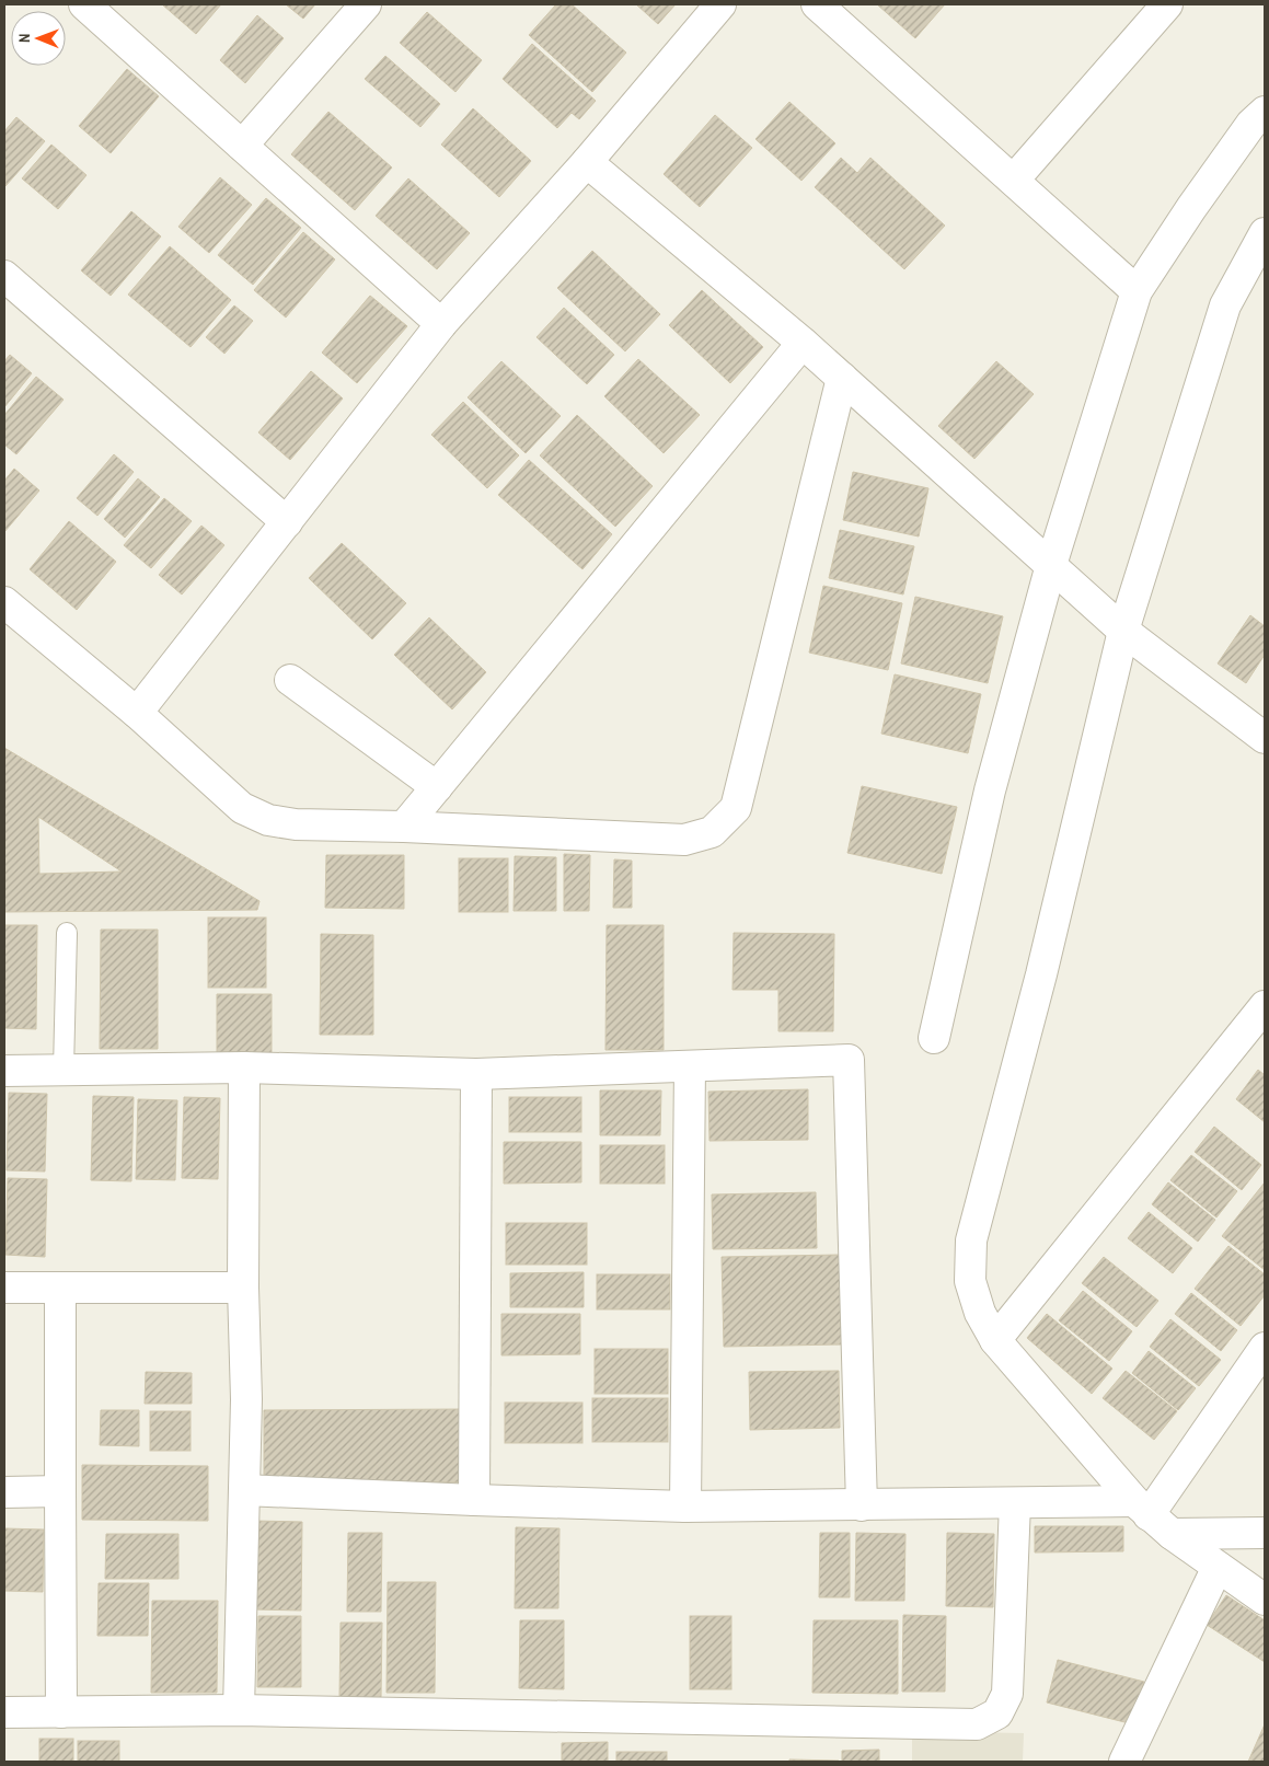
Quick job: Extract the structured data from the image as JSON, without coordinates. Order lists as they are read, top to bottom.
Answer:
{
  "north": "left"
}
